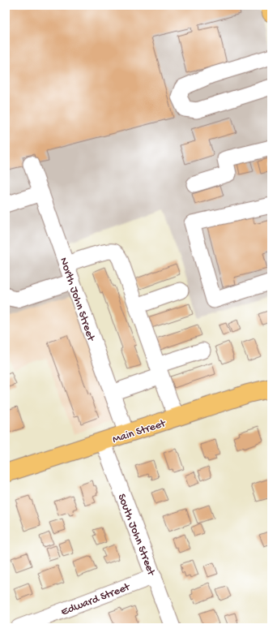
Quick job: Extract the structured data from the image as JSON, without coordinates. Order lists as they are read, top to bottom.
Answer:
{
  "streets": {
    "main road": ["Main Street"],
    "street": ["North John Street", "South John Street", "Edward Street"]
  },
  "crossings": [
    ["North John Street", "Main Street"],
    ["Main Street", "South John Street"],
    ["South John Street", "Edward Street"]
  ]
}
